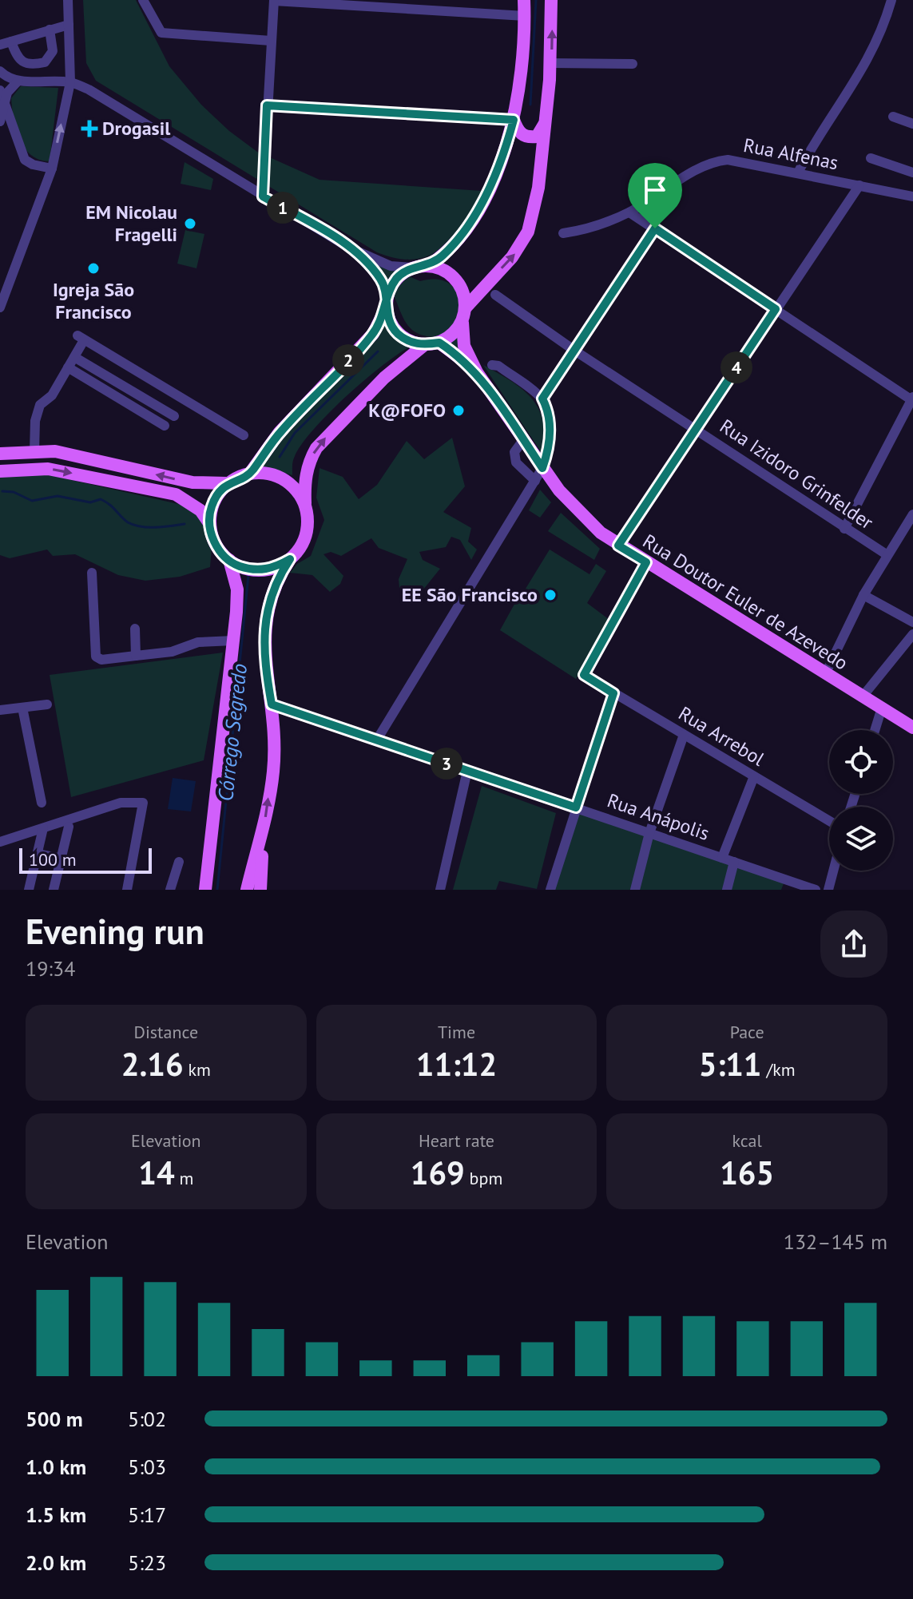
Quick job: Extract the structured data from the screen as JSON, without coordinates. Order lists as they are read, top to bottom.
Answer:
{
  "streets": {
    "main road": ["Rua Doutor Euler de Azevedo"],
    "street": [
      "Rua Alfenas",
      "Rua Izidoro Grinfelder",
      "Rua Arrebol",
      "Rua Anápolis"
    ]
  },
  "crossings": [
    ["Rua Doutor Euler de Azevedo", "Rua Arrebol"]
  ],
  "water": ["Córrego Segredo"],
  "places": {
    "health": ["Drogasil"],
    "other": [
      "EM Nicolau Fragelli",
      "Igreja São Francisco",
      "K@FOFO",
      "EE São Francisco"
    ]
  },
  "scale_bar": "100 m",
  "page": {
    "pins": [
      "1",
      "2",
      "4",
      "3"
    ],
    "scale": "100 m",
    "heading": ["Evening run", "19:34"],
    "stats": [
      ["Distance", "2.16 km"],
      ["Time", "11:12"],
      ["Pace", "5:11 /km"],
      ["Elevation", "14 m"],
      ["Heart rate", "169 bpm"],
      ["kcal", "165"]
    ],
    "chart": ["Elevation", "132–145 m"],
    "list": [
      {
        "name": "500 m",
        "note": "5:02"
      },
      {
        "name": "1.0 km",
        "note": "5:03"
      },
      {
        "name": "1.5 km",
        "note": "5:17"
      },
      {
        "name": "2.0 km",
        "note": "5:23"
      }
    ]
  }
}
